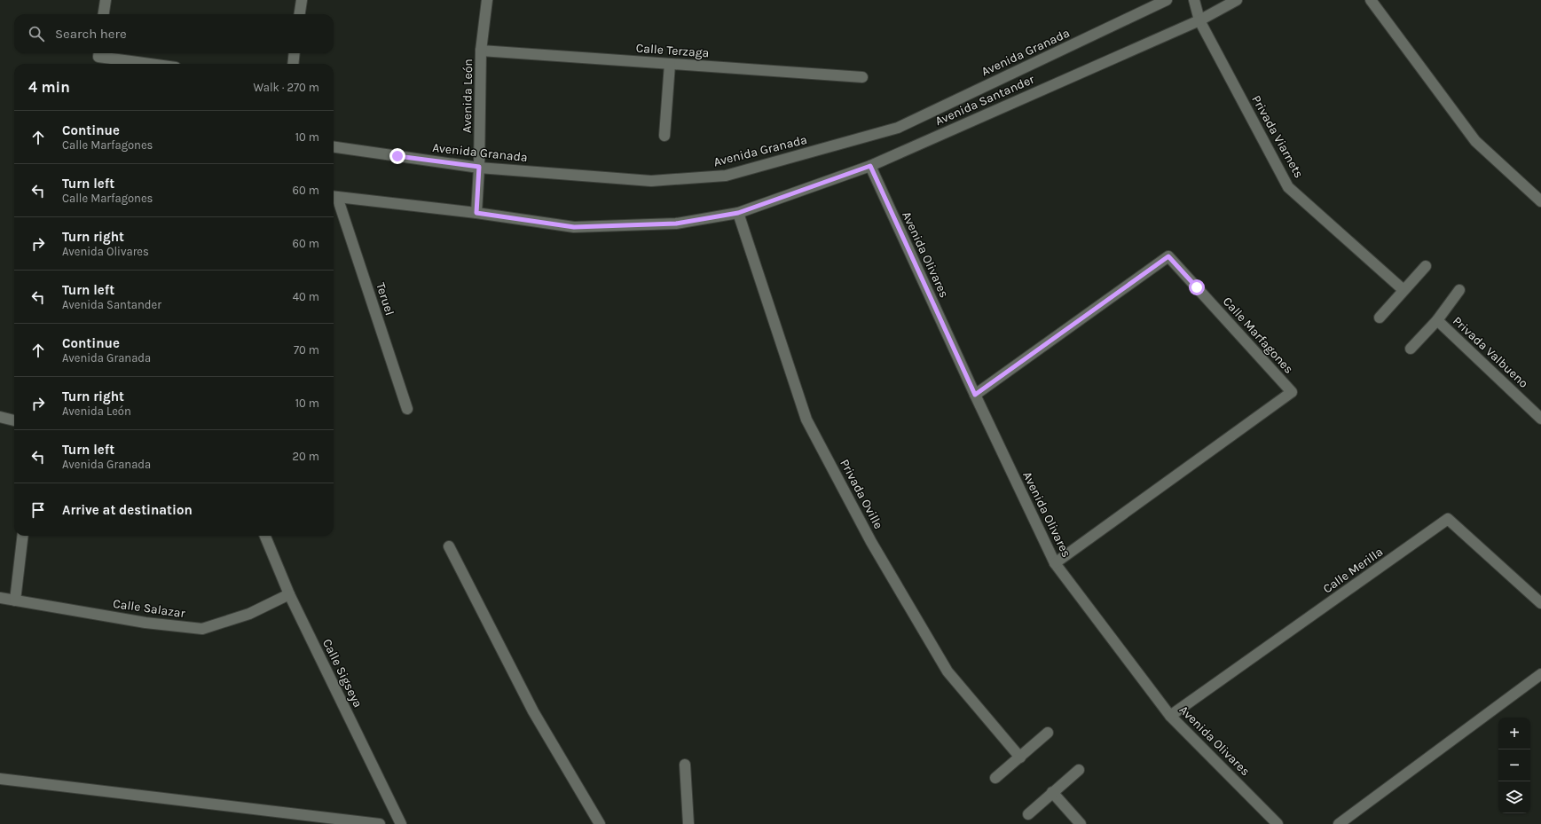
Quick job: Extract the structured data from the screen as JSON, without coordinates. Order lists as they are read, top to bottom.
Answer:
{
  "streets": {
    "street": [
      "Calle Terzaga",
      "Avenida Granada",
      "Avenida León",
      "Avenida Santander",
      "Privada Viarnets",
      "Avenida Olivares",
      "Teruel",
      "Calle Marfagones",
      "Privada Valbueno",
      "Privada Oville",
      "Calle Merilla",
      "Calle Salazar",
      "Calle Sigseya"
    ]
  },
  "crossings": [
    ["Calle Terzaga", "Avenida León"],
    ["Avenida Granada", "Avenida León"],
    ["Avenida Santander", "Privada Viarnets"],
    ["Avenida Santander", "Avenida Olivares"],
    ["Avenida Santander", "Privada Oville"],
    ["Avenida Olivares", "Calle Marfagones"],
    ["Avenida Olivares", "Calle Merilla"],
    ["Calle Salazar", "Calle Sigseya"]
  ],
  "page": {
    "search": "Search here",
    "heading": ["4 min", "Walk · 270 m"],
    "list": [
      ["Continue", "Calle Marfagones", "10 m"],
      ["Turn left", "Calle Marfagones", "60 m"],
      ["Turn right", "Avenida Olivares", "60 m"],
      ["Turn left", "Avenida Santander", "40 m"],
      ["Continue", "Avenida Granada", "70 m"],
      ["Turn right", "Avenida León", "10 m"],
      ["Turn left", "Avenida Granada", "20 m"],
      "Arrive at destination"
    ],
    "map_buttons": ["+", "−"]
  }
}
